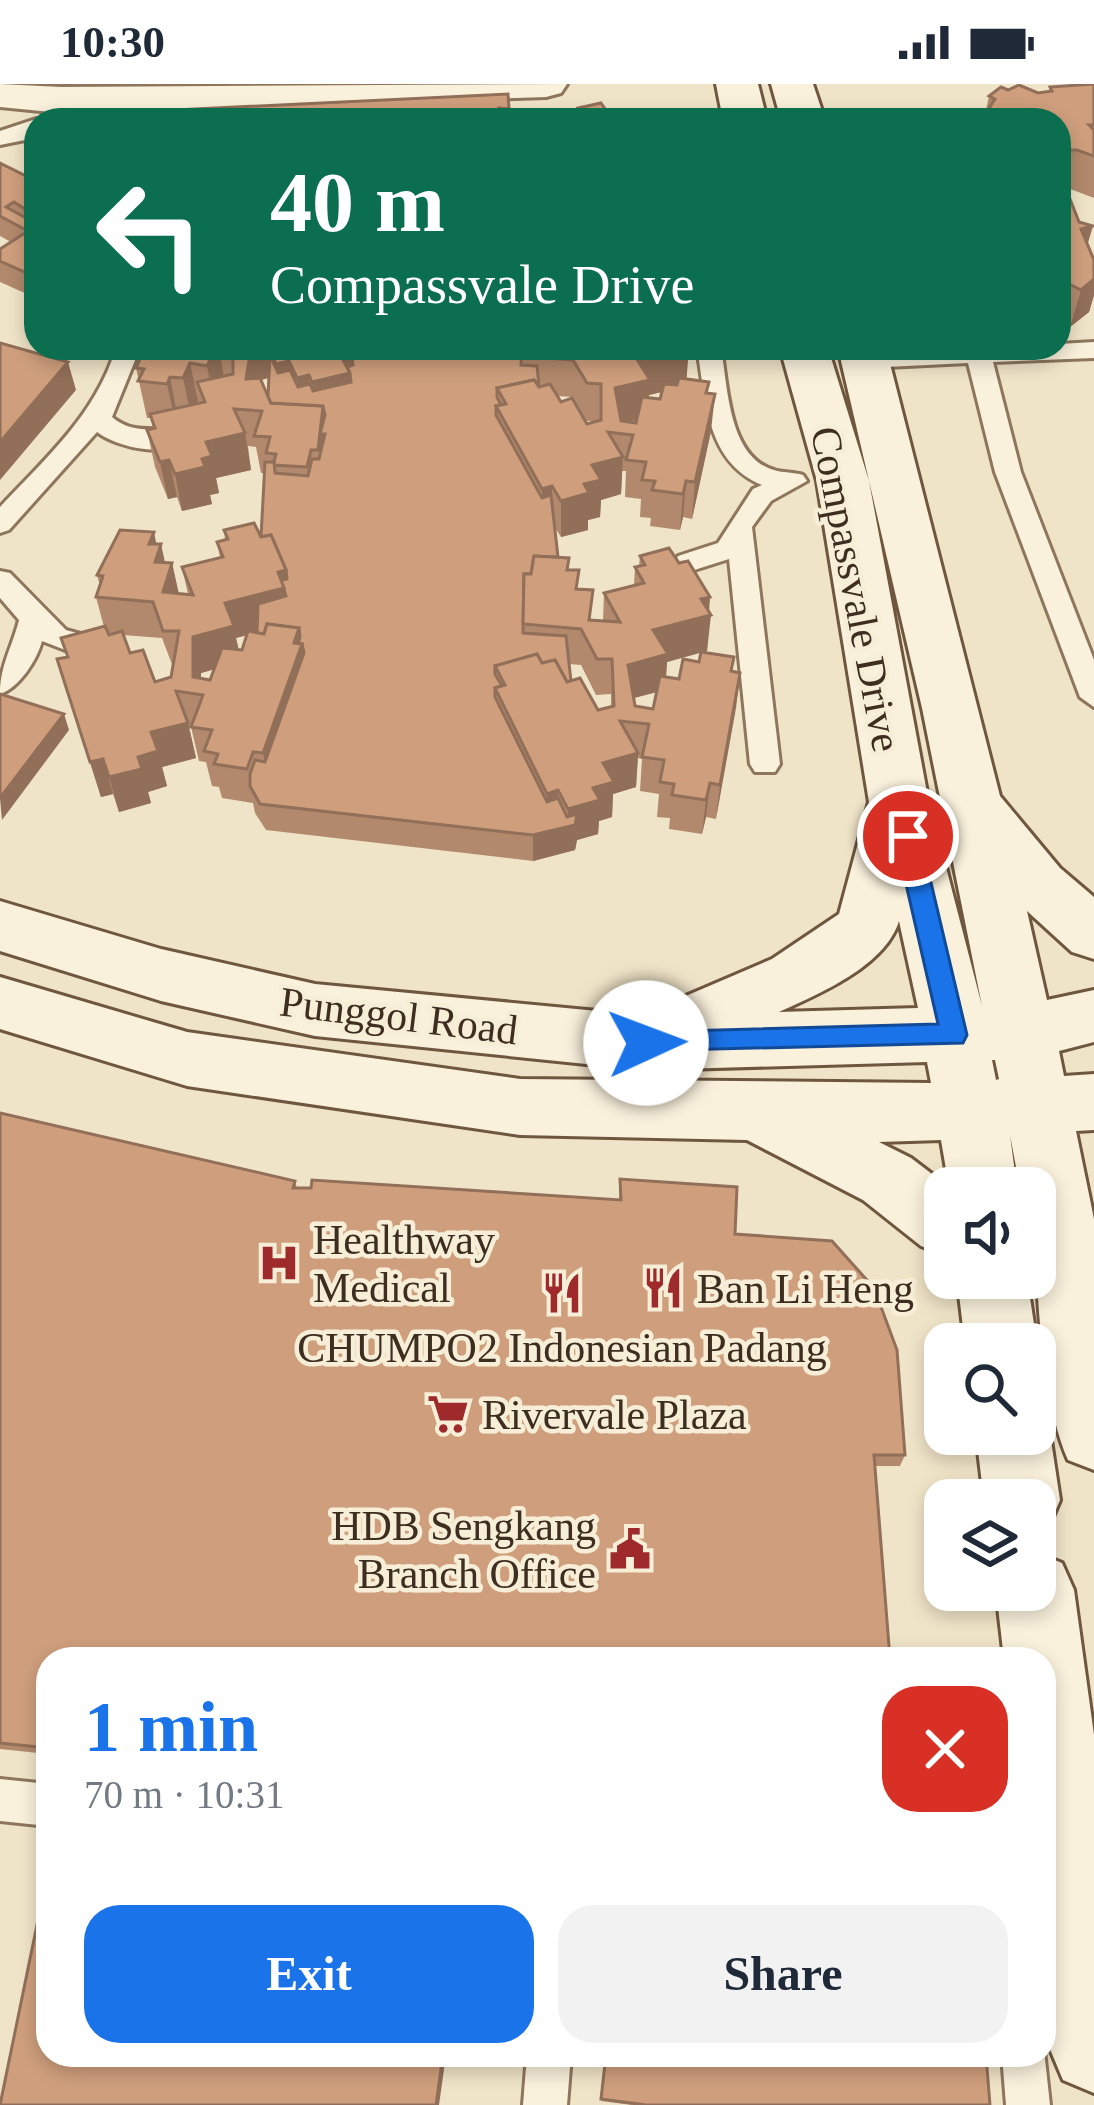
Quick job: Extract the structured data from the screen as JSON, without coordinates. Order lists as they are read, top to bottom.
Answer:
{
  "streets": {
    "street": ["Compassvale Drive", "Punggol Road"]
  },
  "crossings": [
    ["Compassvale Drive", "Punggol Road"]
  ],
  "places": {
    "hospital": ["Healthway Medical"],
    "restaurant": ["Ban Li Heng", "CHUMPO2 Indonesian Padang"],
    "supermarket": ["Rivervale Plaza"],
    "public building": ["HDB Sengkang Branch Office"]
  },
  "page": {
    "status": "10:30",
    "turn": ["40 m", "Compassvale Drive"],
    "heading": ["1 min", "70 m · 10:31"],
    "buttons": ["Exit", "Share"]
  }
}
